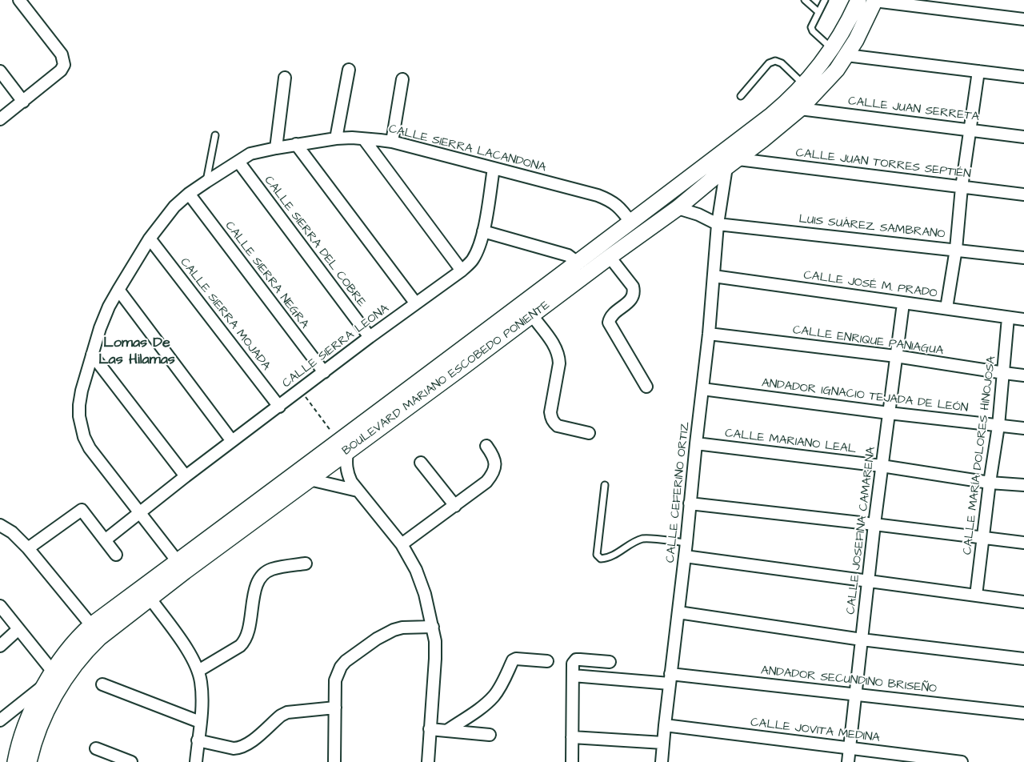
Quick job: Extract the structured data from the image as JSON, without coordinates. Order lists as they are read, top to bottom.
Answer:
{
  "streets": {
    "street": [
      "CALLE JUAN SERRETA",
      "CALLE SIERRA LACANDONA",
      "CALLE JUAN TORRES SEPTIÉN",
      "LUIS SUÁREZ SAMBRANO",
      "CALLE SIERRA DEL COBRE",
      "CALLE SIERRA NEGRA",
      "CALLE JOSÉ M. PRADO",
      "CALLE SIERRA MOJADA",
      "CALLE ENRIQUE PANIAGUA",
      "CALLE SIERRA LEONA",
      "BOULEVARD MARIANO ESCOBEDO PONIENTE",
      "ANDADOR IGNACIO TEJADA DE LEÓN",
      "CALLE MARIANO LEAL",
      "CALLE MARÍA DOLORES HINOJOSA",
      "CALLE CEFERINO ORTIZ",
      "CALLE JOSEFINA CAMARENA",
      "ANDADOR SECUNDINO BRISEÑO",
      "CALLE JOVITA MEDINA"
    ]
  },
  "crossings": [
    ["CALLE JUAN SERRETA", "BOULEVARD MARIANO ESCOBEDO PONIENTE"],
    ["CALLE SIERRA LACANDONA", "CALLE SIERRA DEL COBRE"],
    ["CALLE SIERRA LACANDONA", "CALLE SIERRA NEGRA"],
    ["CALLE SIERRA LACANDONA", "CALLE SIERRA MOJADA"],
    ["CALLE SIERRA LACANDONA", "CALLE SIERRA LEONA"],
    ["CALLE SIERRA LACANDONA", "BOULEVARD MARIANO ESCOBEDO PONIENTE"],
    ["CALLE JUAN TORRES SEPTIÉN", "BOULEVARD MARIANO ESCOBEDO PONIENTE"],
    ["CALLE JUAN TORRES SEPTIÉN", "CALLE CEFERINO ORTIZ"],
    ["LUIS SUÁREZ SAMBRANO", "CALLE CEFERINO ORTIZ"],
    ["CALLE SIERRA DEL COBRE", "CALLE SIERRA LEONA"],
    ["CALLE SIERRA NEGRA", "CALLE SIERRA LEONA"],
    ["CALLE JOSÉ M. PRADO", "CALLE MARÍA DOLORES HINOJOSA"],
    ["CALLE JOSÉ M. PRADO", "CALLE CEFERINO ORTIZ"],
    ["CALLE JOSÉ M. PRADO", "CALLE JOSEFINA CAMARENA"],
    ["CALLE SIERRA MOJADA", "CALLE SIERRA LEONA"],
    ["CALLE ENRIQUE PANIAGUA", "CALLE MARÍA DOLORES HINOJOSA"],
    ["CALLE ENRIQUE PANIAGUA", "CALLE CEFERINO ORTIZ"],
    ["CALLE ENRIQUE PANIAGUA", "CALLE JOSEFINA CAMARENA"],
    ["BOULEVARD MARIANO ESCOBEDO PONIENTE", "CALLE CEFERINO ORTIZ"],
    ["ANDADOR IGNACIO TEJADA DE LEÓN", "CALLE MARÍA DOLORES HINOJOSA"],
    ["ANDADOR IGNACIO TEJADA DE LEÓN", "CALLE CEFERINO ORTIZ"],
    ["ANDADOR IGNACIO TEJADA DE LEÓN", "CALLE JOSEFINA CAMARENA"],
    ["CALLE MARIANO LEAL", "CALLE MARÍA DOLORES HINOJOSA"],
    ["CALLE MARIANO LEAL", "CALLE CEFERINO ORTIZ"],
    ["CALLE MARIANO LEAL", "CALLE JOSEFINA CAMARENA"],
    ["CALLE CEFERINO ORTIZ", "ANDADOR SECUNDINO BRISEÑO"],
    ["CALLE CEFERINO ORTIZ", "CALLE JOVITA MEDINA"],
    ["CALLE JOSEFINA CAMARENA", "ANDADOR SECUNDINO BRISEÑO"],
    ["CALLE JOSEFINA CAMARENA", "CALLE JOVITA MEDINA"]
  ],
  "districts": ["Lomas De Las Hilamas"]
}
